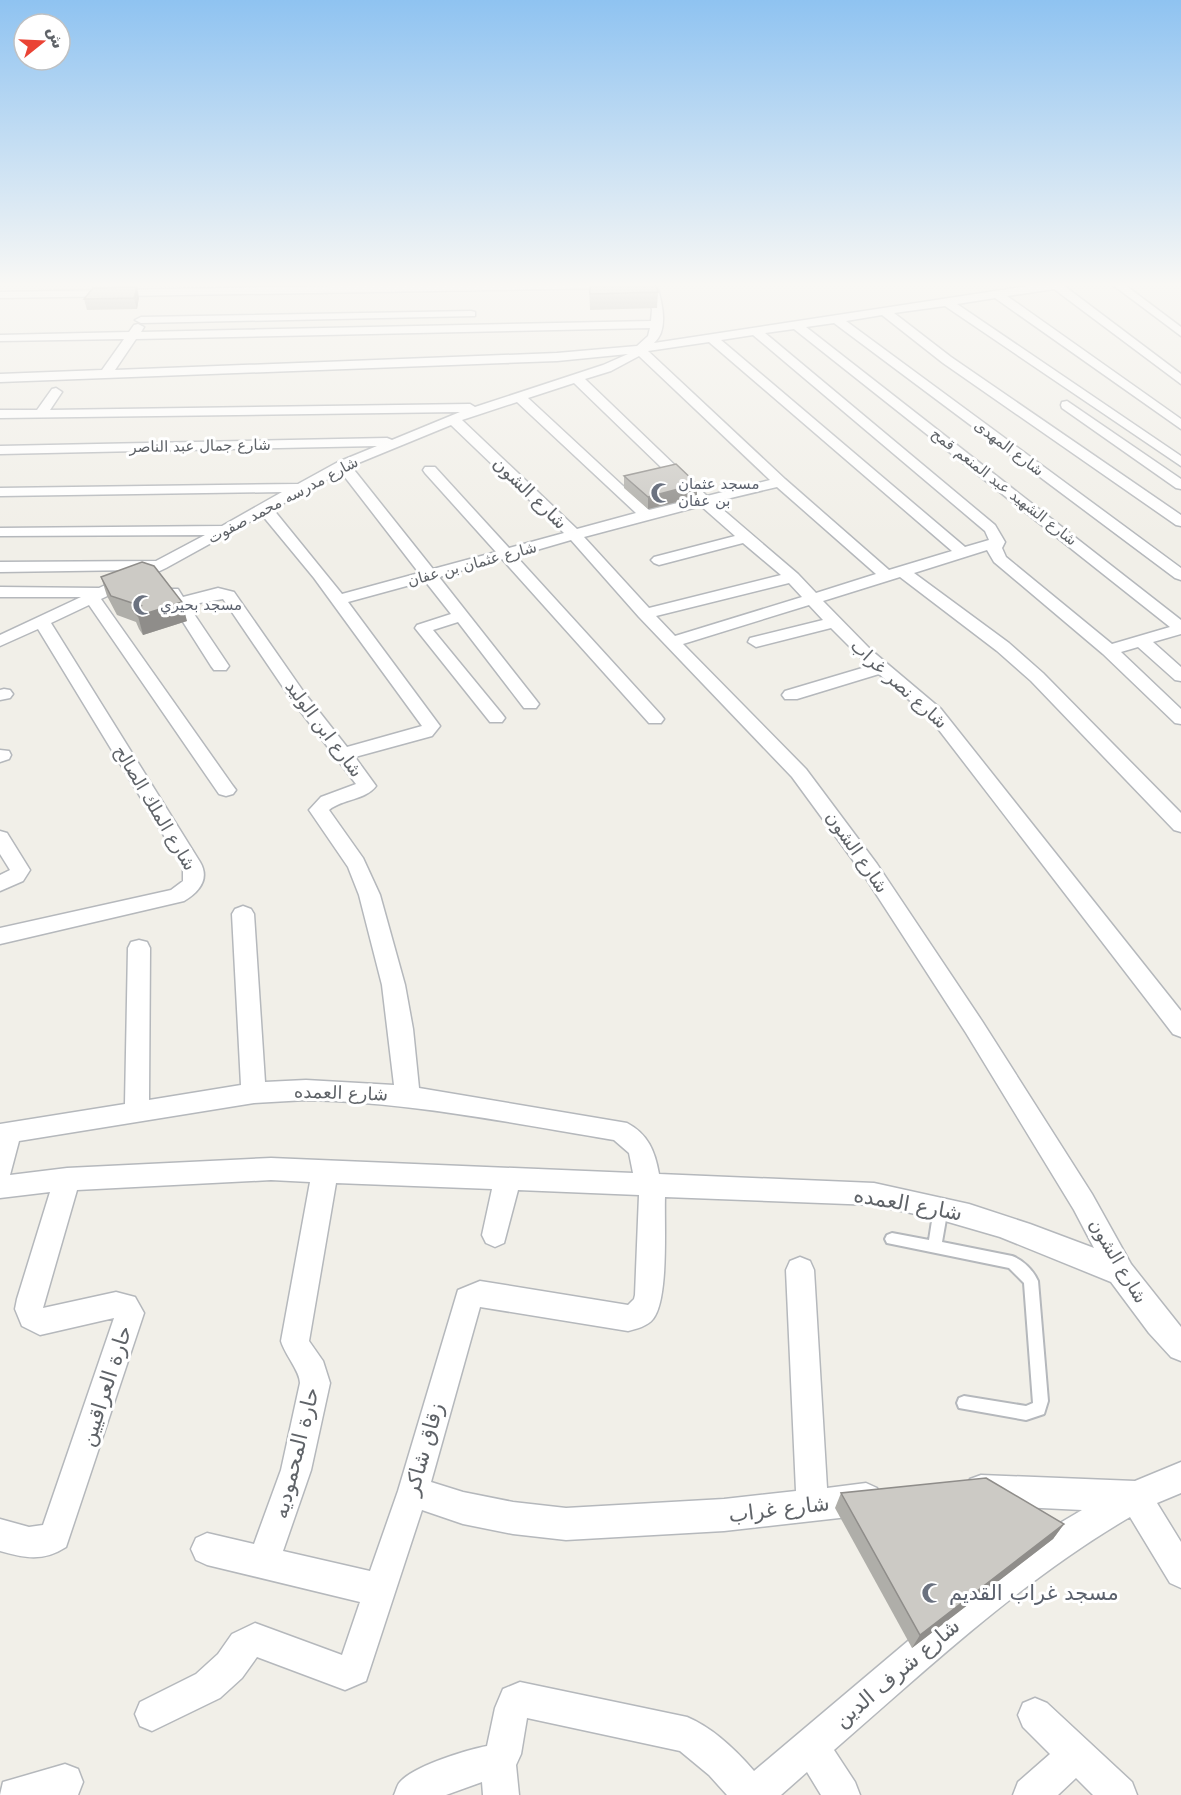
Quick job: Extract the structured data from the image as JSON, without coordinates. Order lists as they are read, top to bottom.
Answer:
{
  "streets": {
    "street": [
      "شارع جمال عبد الناصر",
      "شارع المهدى",
      "شارع الشهيد عبد المنعم قمح",
      "شارع الشون",
      "شارع مدرسه محمد صفوت",
      "شارع عثمان بن عفان",
      "شارع نصر غراب",
      "شارع ابن الوليد",
      "شارع الملك الصالح",
      "شارع العمده",
      "حارة العراقيين",
      "زقاق شاكر",
      "حارة المحموديه",
      "شارع غراب",
      "شارع شرف الدين"
    ]
  },
  "crossings": [
    ["شارع جمال عبد الناصر", "شارع مدرسه محمد صفوت"],
    ["شارع الشون", "شارع مدرسه محمد صفوت"],
    ["شارع الشون", "شارع عثمان بن عفان"],
    ["شارع الشون", "شارع العمده"],
    ["شارع مدرسه محمد صفوت", "شارع نصر غراب"],
    ["شارع مدرسه محمد صفوت", "شارع الملك الصالح"],
    ["شارع عثمان بن عفان", "شارع نصر غراب"],
    ["شارع ابن الوليد", "شارع العمده"],
    ["شارع العمده", "حارة العراقيين"],
    ["شارع العمده", "زقاق شاكر"],
    ["شارع العمده", "حارة المحموديه"],
    ["زقاق شاكر", "شارع غراب"]
  ],
  "places": {
    "mosque": ["مسجد عثمان بن عفان", "مسجد بحيري", "مسجد غراب القديم"]
  },
  "north": "right"
}
